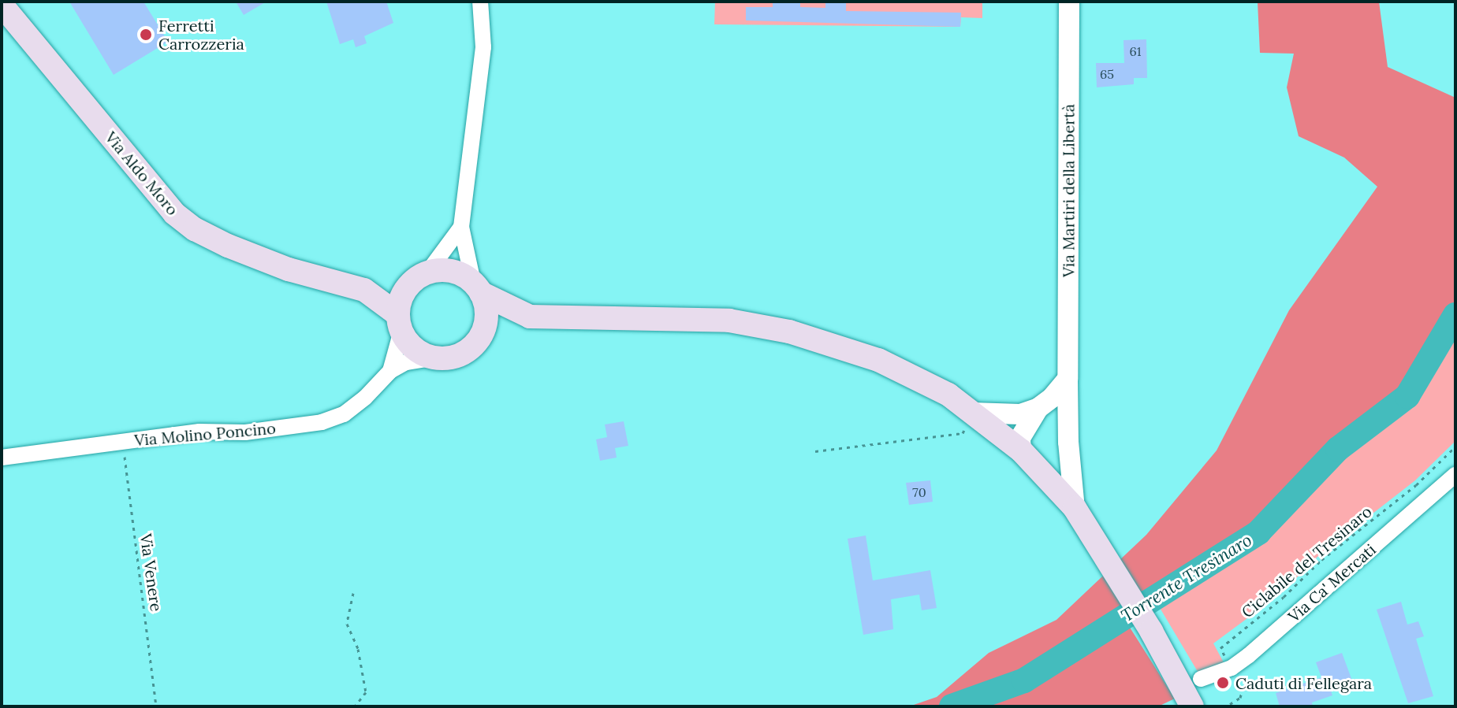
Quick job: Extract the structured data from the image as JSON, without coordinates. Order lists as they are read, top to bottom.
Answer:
{
  "streets": {
    "main road": ["Via Aldo Moro"],
    "street": ["Via Martiri della Libertà", "Via Molino Poncino", "Via Ca' Mercati"],
    "path": ["Ciclabile del Tresinaro", "Via Venere"]
  },
  "crossings": [
    ["Via Aldo Moro", "Via Molino Poncino"],
    ["Via Molino Poncino", "Via Venere"],
    ["Ciclabile del Tresinaro", "Via Ca' Mercati"]
  ],
  "water": ["Torrente Tresinaro"],
  "places": ["Ferretti Carrozzeria", "Caduti di Fellegara"],
  "house_numbers": ["61", "65", "70"]
}
